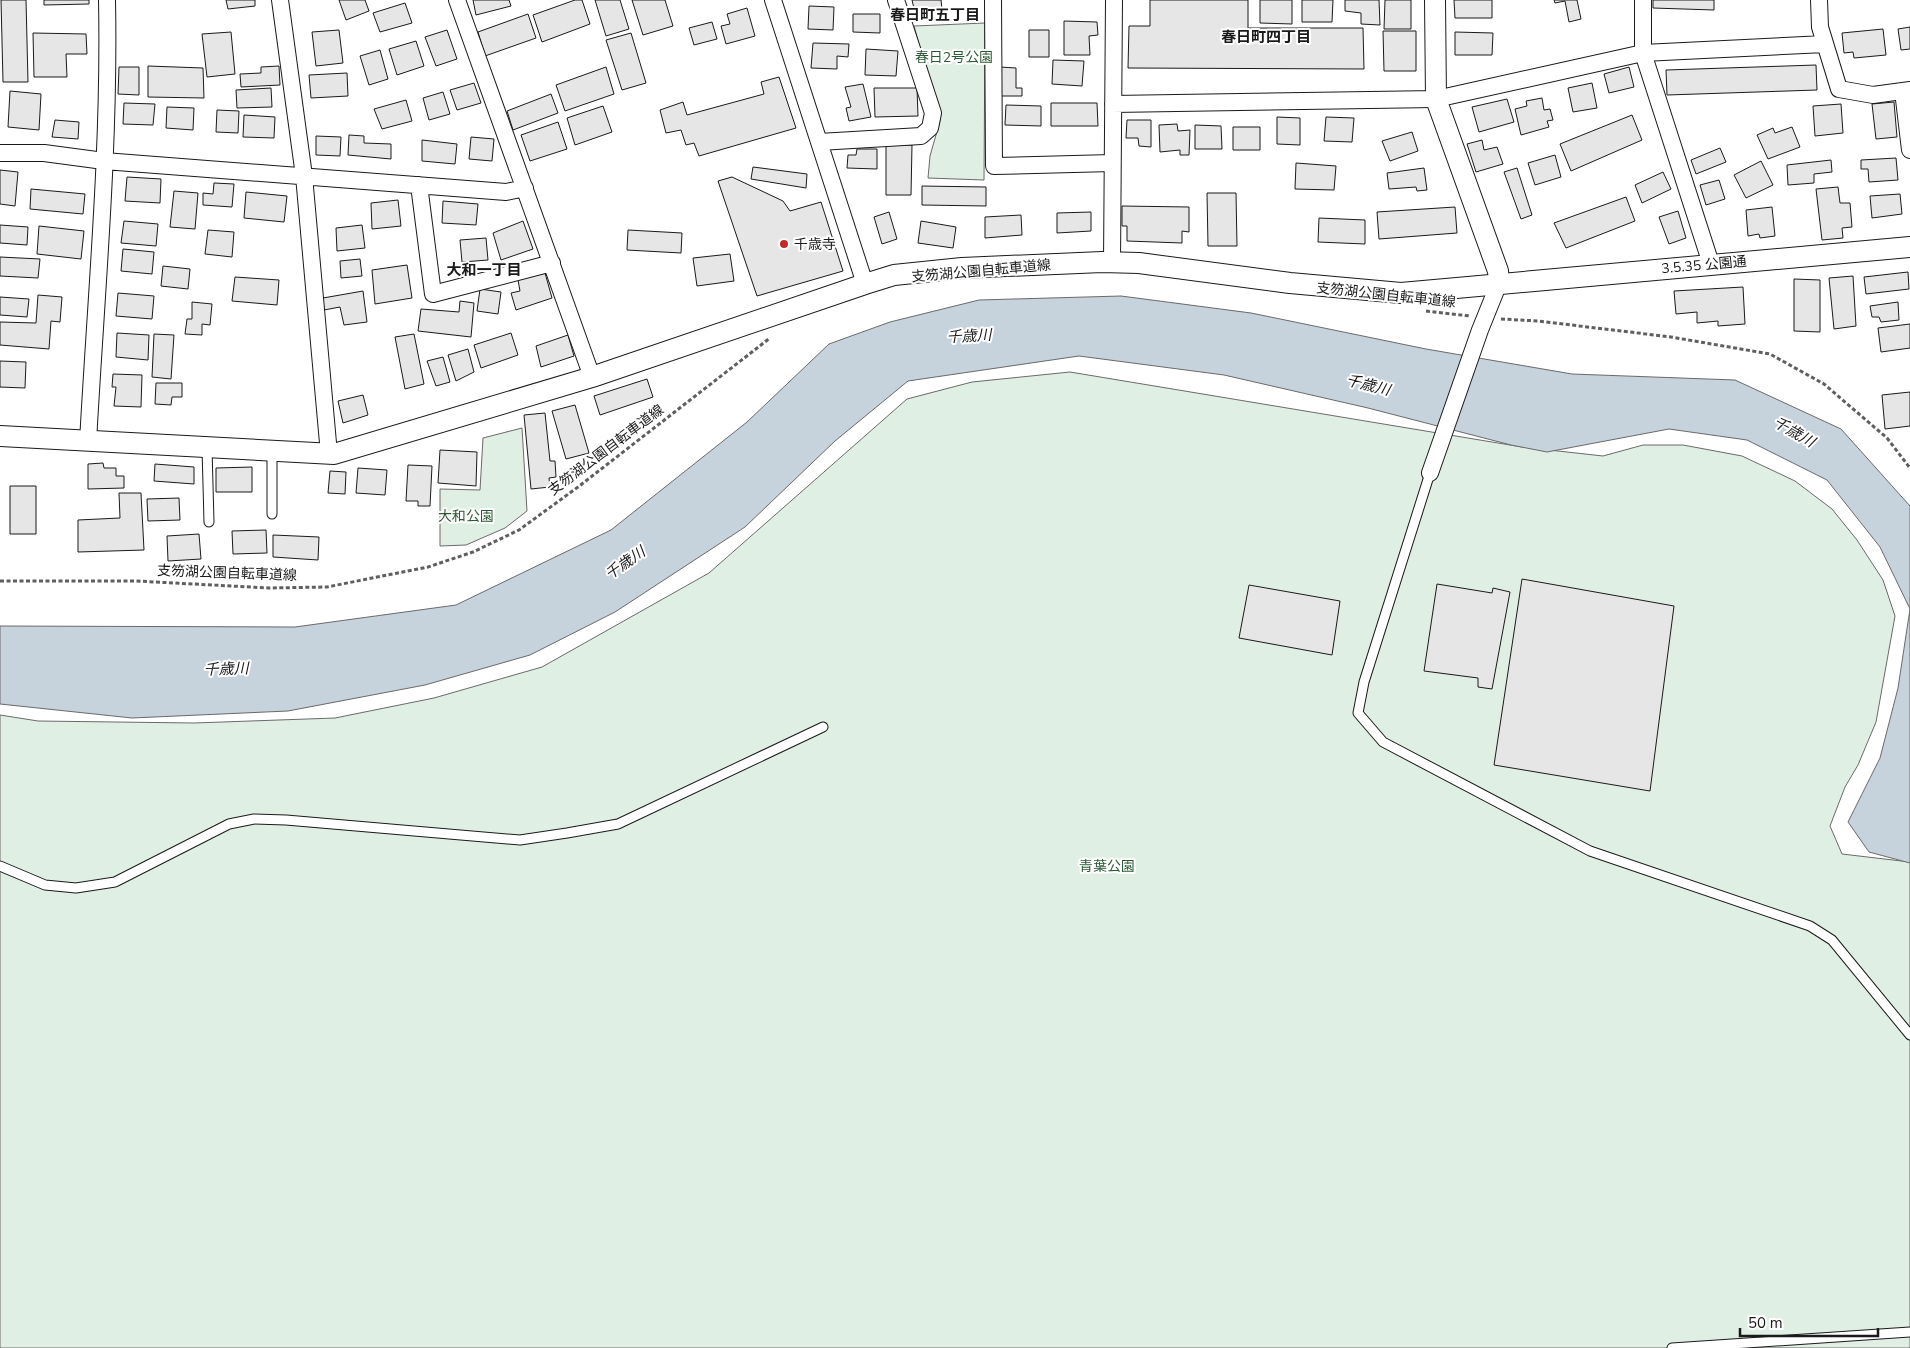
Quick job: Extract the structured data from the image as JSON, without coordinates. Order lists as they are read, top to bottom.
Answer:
{
  "streets": {
    "street": ["3.5.35 公園通"],
    "path": ["支笏湖公園自転車道線"]
  },
  "districts": ["春日町五丁目", "春日町四丁目", "大和一丁目"],
  "water": ["千歳川"],
  "parks": ["春日2号公園", "大和公園", "青葉公園"],
  "places": ["千歳寺"],
  "scale_bar": "50 m"
}
